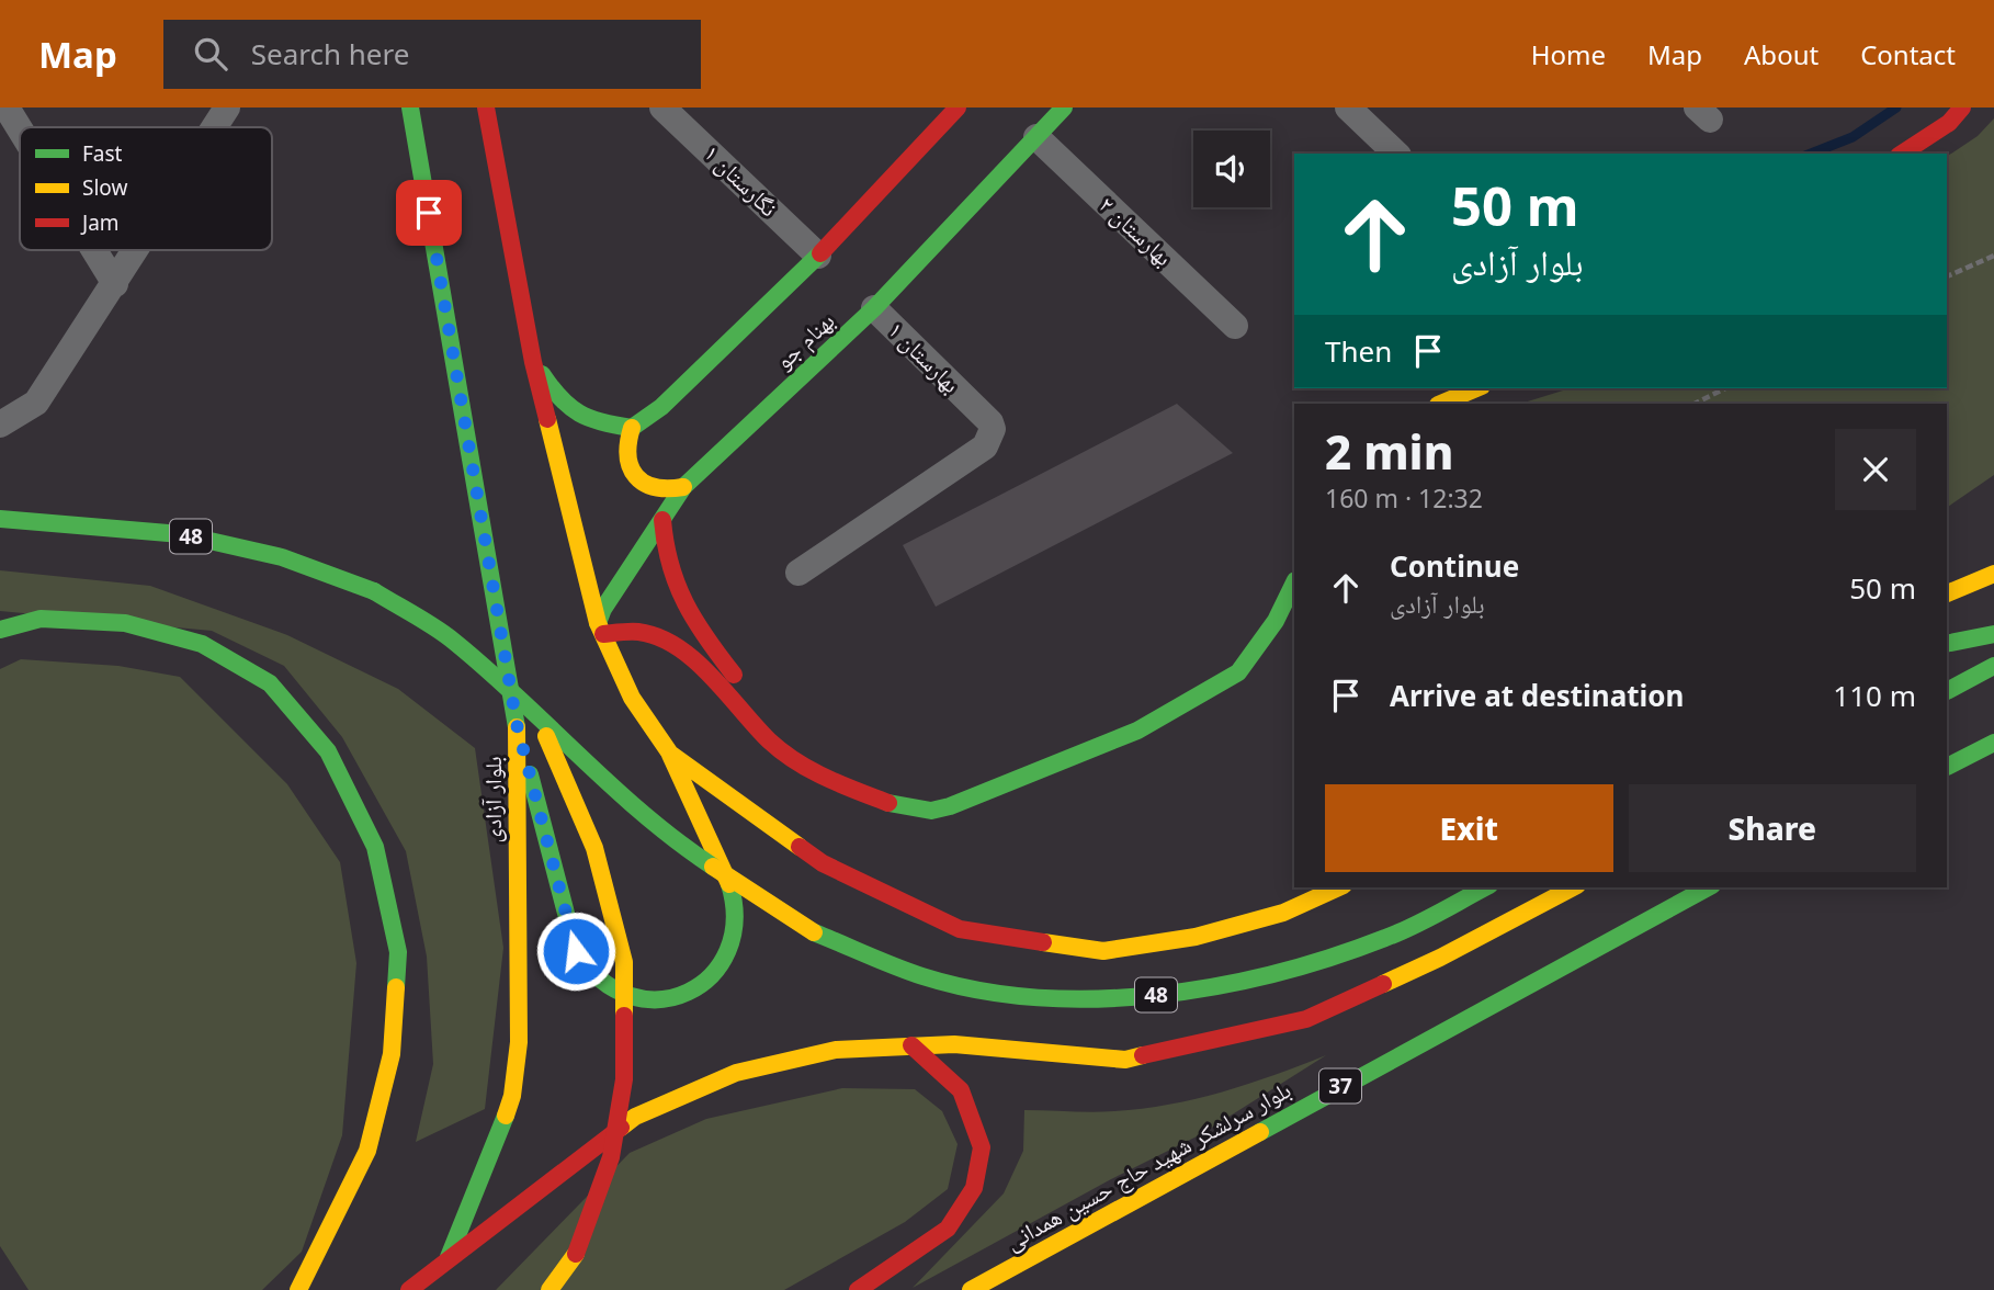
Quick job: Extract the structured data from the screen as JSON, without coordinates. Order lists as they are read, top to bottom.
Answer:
{
  "streets": {
    "main road": [
      "بهنام جو",
      "48",
      "بلوار آزادی",
      "37",
      "بلوار سرلشکر شهید حاج حسین همدانی"
    ],
    "street": ["نگارستان ۱", "بهارستان ۲", "بهارستان ۱"]
  },
  "crossings": [
    ["بهارستان ۲", "بهنام جو"],
    ["بهنام جو", "بهارستان ۱"]
  ],
  "legend": ["Fast", "Slow", "Jam"],
  "page": {
    "header": "Map",
    "search": "Search here",
    "nav": [
      "Home",
      "Map",
      "About",
      "Contact"
    ],
    "turn": ["50 m", "بلوار آزادی"],
    "then": "Then",
    "heading": ["2 min", "160 m · 12:32"],
    "list": [
      {
        "name": "Continue",
        "note": "بلوار آزادی",
        "value": "50 m"
      },
      {
        "name": "Arrive at destination",
        "value": "110 m"
      }
    ],
    "buttons": ["Exit", "Share"]
  }
}
